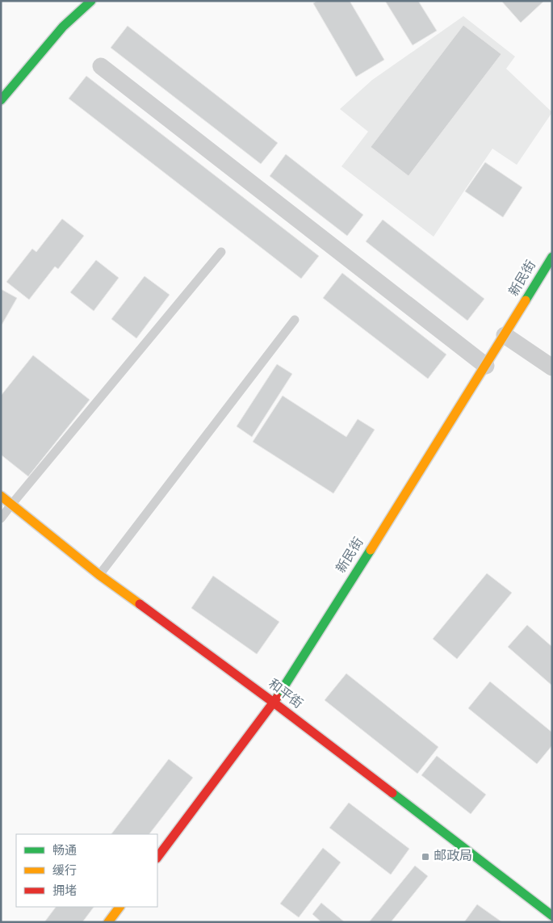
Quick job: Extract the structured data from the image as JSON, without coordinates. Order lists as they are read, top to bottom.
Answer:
{
  "streets": {
    "main road": ["新民街", "和平街"]
  },
  "crossings": [
    ["新民街", "和平街"]
  ],
  "places": {
    "transit": ["邮政局"]
  },
  "legend": ["畅通", "缓行", "拥堵"]
}
